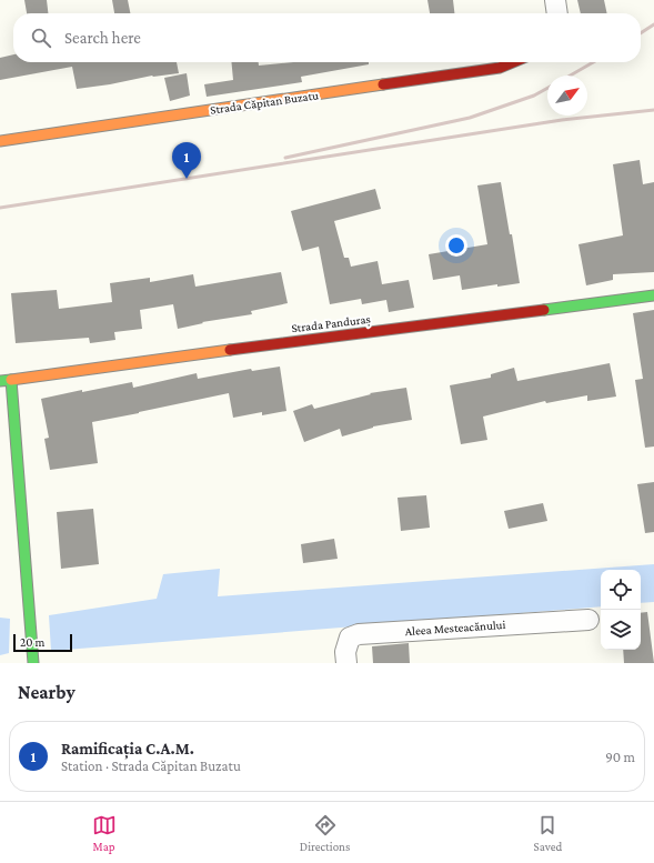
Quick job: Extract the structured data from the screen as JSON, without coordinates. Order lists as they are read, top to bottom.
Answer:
{
  "streets": {
    "street": ["Strada Căpitan Buzatu", "Strada Panduraș", "Aleea Mesteacănului"]
  },
  "scale_bar": "20 m",
  "north": "top right",
  "page": {
    "search": "Search here",
    "pins": "1",
    "scale": "20 m",
    "heading": "Nearby",
    "list": [
      {
        "mark": "1",
        "name": "Ramificația C.A.M.",
        "note": "Station · Strada Căpitan Buzatu",
        "value": "90 m"
      }
    ],
    "nav": ["Map", "Directions", "Saved"]
  }
}
